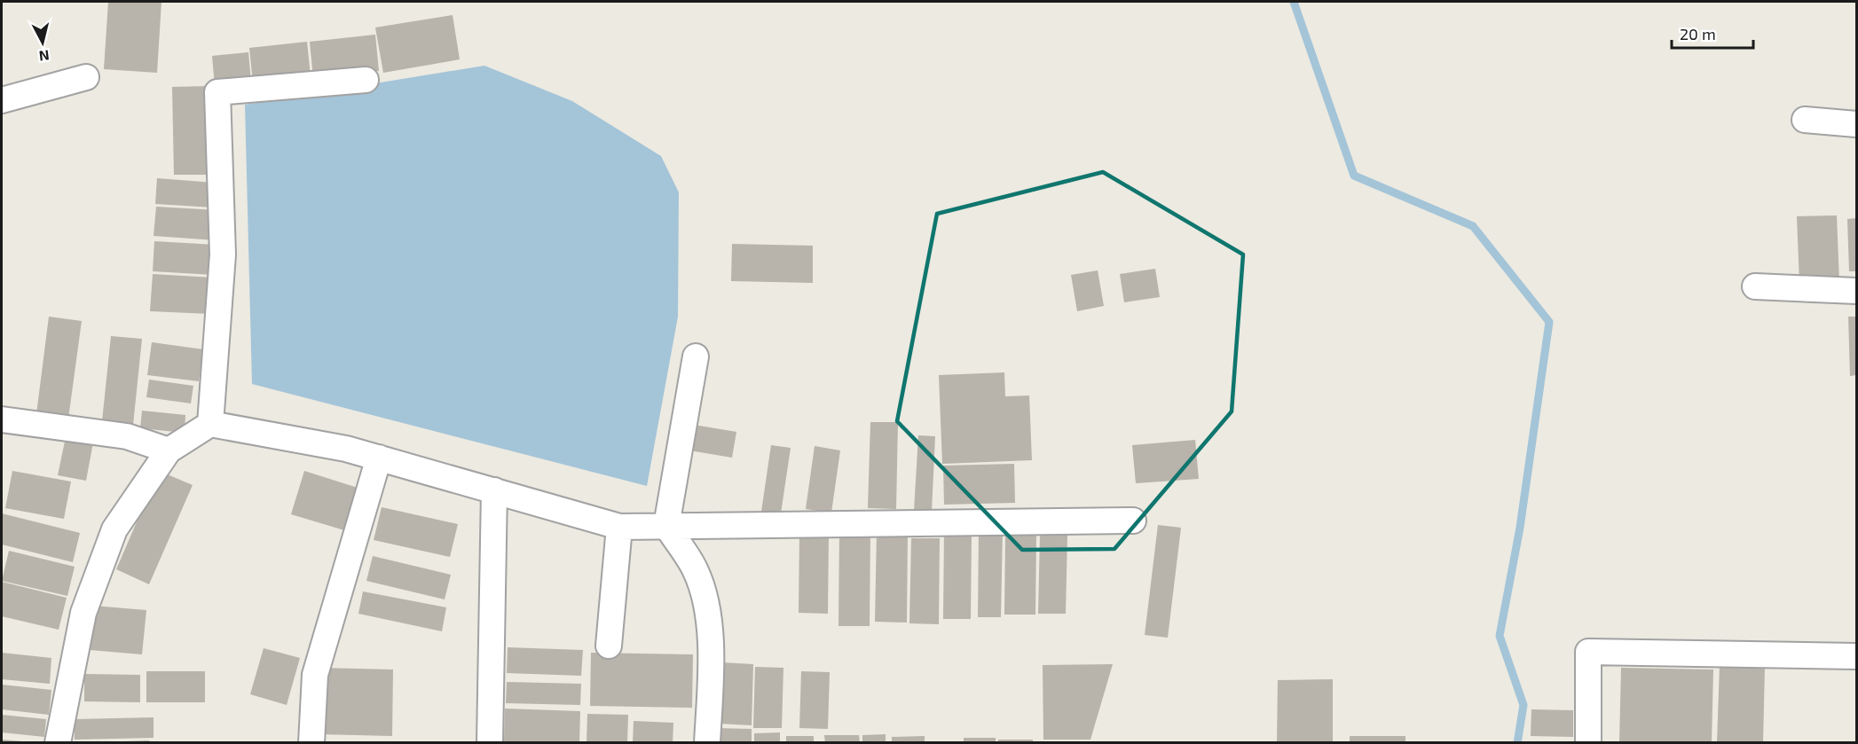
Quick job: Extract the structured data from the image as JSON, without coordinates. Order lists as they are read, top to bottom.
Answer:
{
  "scale_bar": "20 m",
  "north": "bottom"
}
